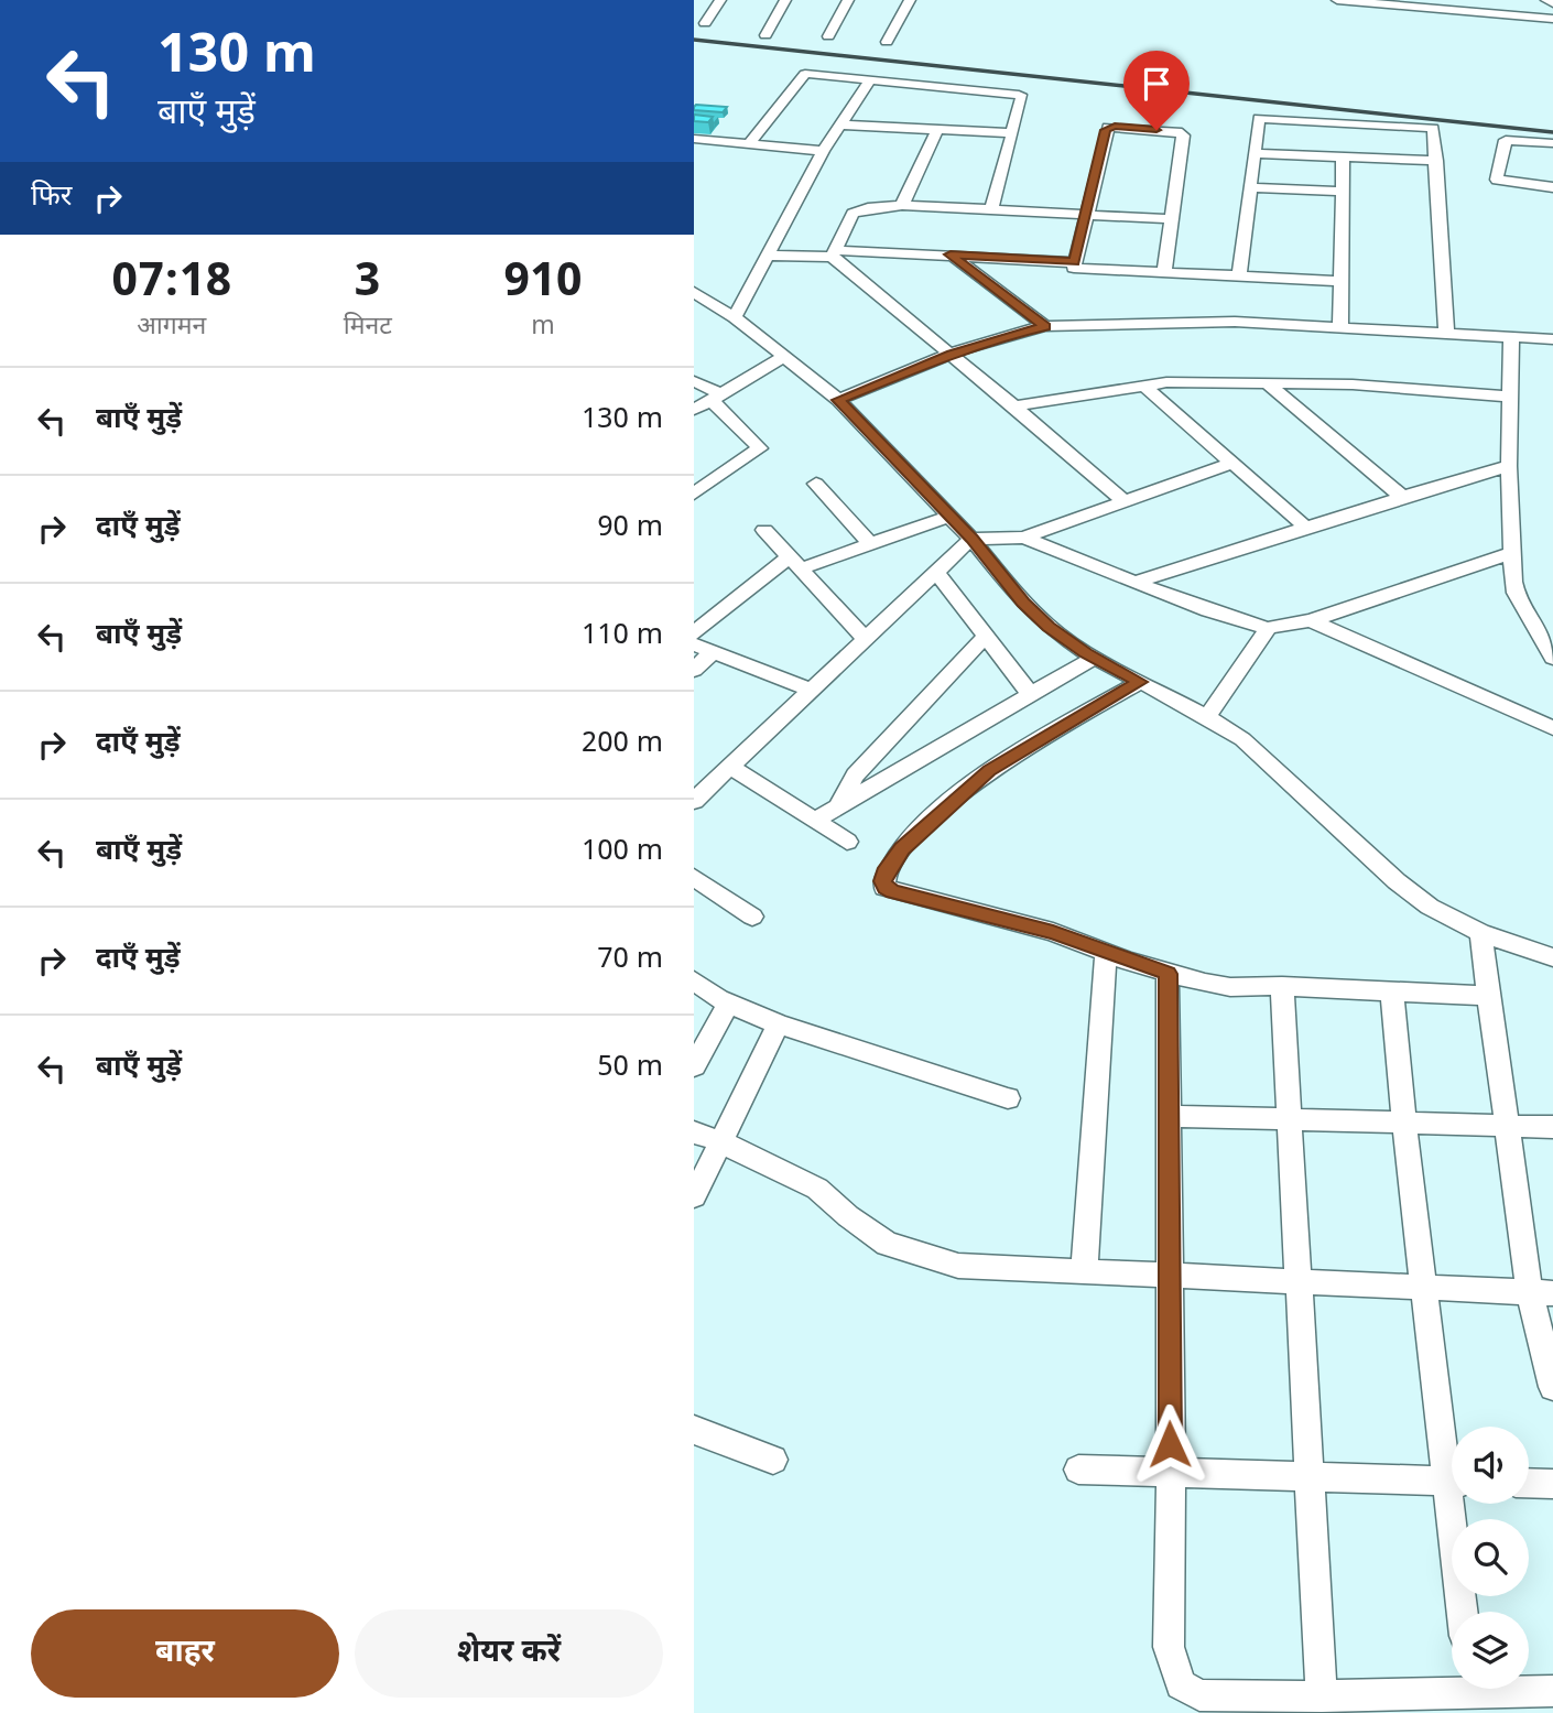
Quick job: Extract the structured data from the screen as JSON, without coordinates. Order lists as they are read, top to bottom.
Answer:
{
  "page": {
    "turn": ["130 m", "बाएँ मुड़ें"],
    "then": "फिर",
    "eta": [
      "07:18",
      "आगमन",
      "3",
      "मिनट",
      "910",
      "m"
    ],
    "list": [
      {
        "name": "बाएँ मुड़ें",
        "value": "130 m"
      },
      {
        "name": "दाएँ मुड़ें",
        "value": "90 m"
      },
      {
        "name": "बाएँ मुड़ें",
        "value": "110 m"
      },
      {
        "name": "दाएँ मुड़ें",
        "value": "200 m"
      },
      {
        "name": "बाएँ मुड़ें",
        "value": "100 m"
      },
      {
        "name": "दाएँ मुड़ें",
        "value": "70 m"
      },
      {
        "name": "बाएँ मुड़ें",
        "value": "50 m"
      }
    ],
    "buttons": ["बाहर", "शेयर करें"]
  }
}
